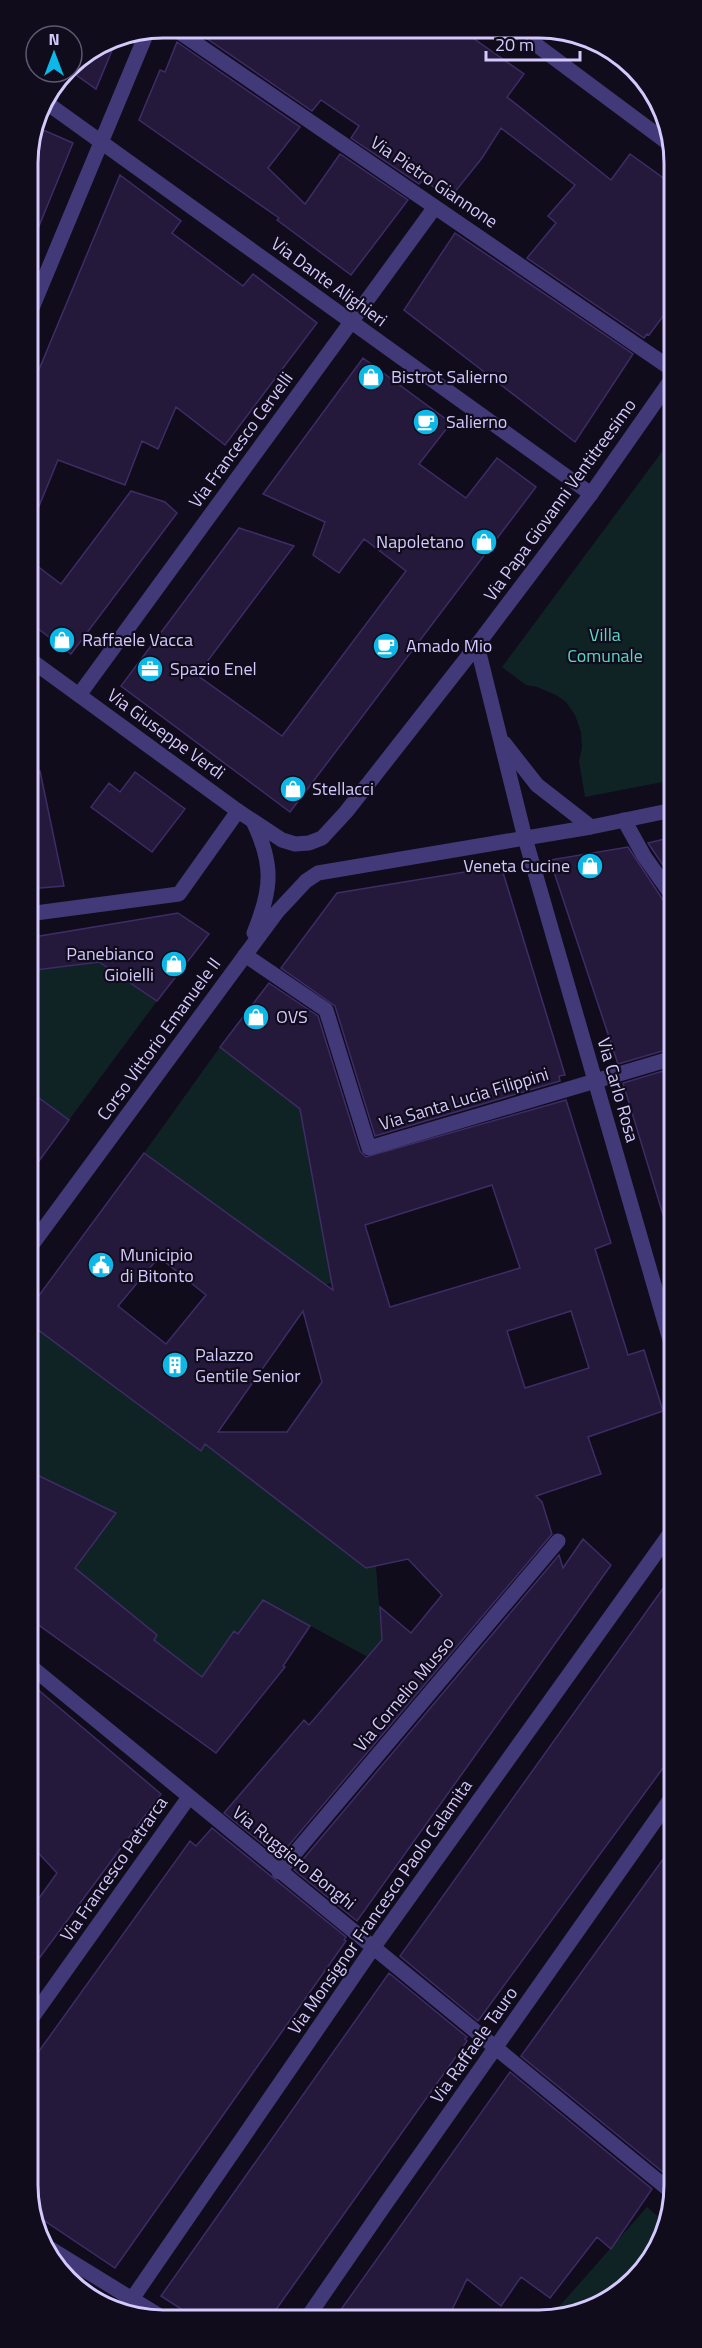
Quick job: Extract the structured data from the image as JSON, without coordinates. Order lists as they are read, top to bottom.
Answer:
{
  "streets": {
    "street": [
      "Via Pietro Giannone",
      "Via Dante Alighieri",
      "Via Francesco Cervelli",
      "Via Papa Giovanni Ventitreesimo",
      "Via Giuseppe Verdi",
      "Corso Vittorio Emanuele II",
      "Via Carlo Rosa",
      "Via Santa Lucia Filippini",
      "Via Cornelio Musso",
      "Via Ruggiero Bonghi",
      "Via Francesco Petrarca",
      "Via Monsignor Francesco Paolo Calamita",
      "Via Raffaele Tauro"
    ]
  },
  "crossings": [
    ["Via Pietro Giannone", "Via Francesco Cervelli"],
    ["Via Dante Alighieri", "Via Francesco Cervelli"],
    ["Via Dante Alighieri", "Via Papa Giovanni Ventitreesimo"],
    ["Via Francesco Cervelli", "Via Giuseppe Verdi"],
    ["Via Papa Giovanni Ventitreesimo", "Via Giuseppe Verdi"],
    ["Via Papa Giovanni Ventitreesimo", "Via Carlo Rosa"],
    ["Corso Vittorio Emanuele II", "Via Carlo Rosa"],
    ["Corso Vittorio Emanuele II", "Via Santa Lucia Filippini"],
    ["Via Carlo Rosa", "Via Santa Lucia Filippini"],
    ["Via Cornelio Musso", "Via Ruggiero Bonghi"],
    ["Via Ruggiero Bonghi", "Via Francesco Petrarca"],
    ["Via Ruggiero Bonghi", "Via Monsignor Francesco Paolo Calamita"],
    ["Via Ruggiero Bonghi", "Via Raffaele Tauro"]
  ],
  "parks": ["Villa Comunale"],
  "places": {
    "shop": [
      "Bistrot Salierno",
      "Napoletano",
      "Raffaele Vacca",
      "Stellacci",
      "Veneta Cucine",
      "Panebianco Gioielli",
      "OVS"
    ],
    "cafe": ["Salierno", "Amado Mio"],
    "office": ["Spazio Enel"],
    "public building": ["Municipio di Bitonto"],
    "building": ["Palazzo Gentile Senior"]
  },
  "scale_bar": "20 m",
  "north": "top"
}
